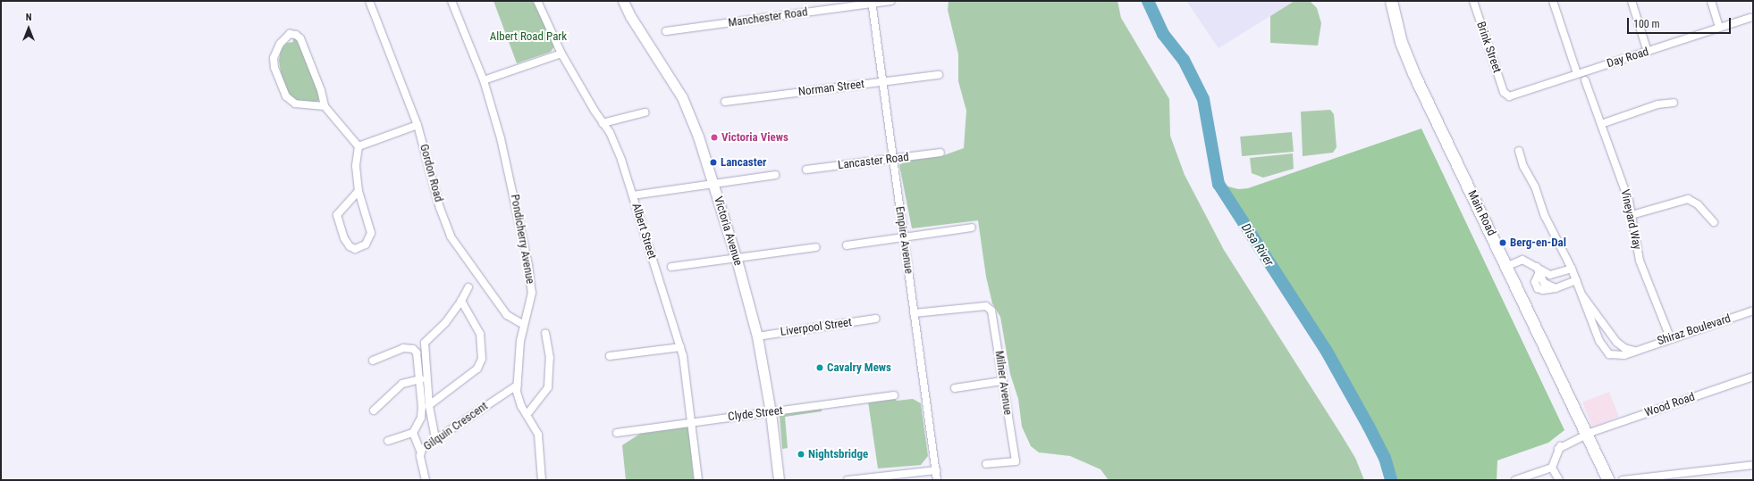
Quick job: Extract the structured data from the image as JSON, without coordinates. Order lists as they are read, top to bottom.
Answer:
{
  "streets": {
    "main road": ["Main Road"],
    "street": [
      "Manchester Road",
      "Brink Street",
      "Day Road",
      "Norman Street",
      "Lancaster Road",
      "Gordon Road",
      "Vineyard Way",
      "Albert Street",
      "Victoria Avenue",
      "Pondicherry Avenue",
      "Empire Avenue",
      "Liverpool Street",
      "Shiraz Boulevard",
      "Milner Avenue",
      "Wood Road",
      "Clyde Street",
      "Gilquin Crescent"
    ]
  },
  "crossings": [
    ["Manchester Road", "Empire Avenue"],
    ["Brink Street", "Day Road"],
    ["Norman Street", "Empire Avenue"],
    ["Lancaster Road", "Empire Avenue"],
    ["Gordon Road", "Pondicherry Avenue"],
    ["Main Road", "Wood Road"],
    ["Vineyard Way", "Shiraz Boulevard"],
    ["Albert Street", "Clyde Street"],
    ["Victoria Avenue", "Liverpool Street"],
    ["Victoria Avenue", "Clyde Street"],
    ["Pondicherry Avenue", "Gilquin Crescent"],
    ["Empire Avenue", "Milner Avenue"]
  ],
  "water": ["Disa River"],
  "parks": ["Albert Road Park"],
  "places": [
    "Victoria Views",
    "Lancaster",
    "Berg-en-Dal",
    "Cavalry Mews",
    "Nightsbridge"
  ],
  "scale_bar": "100 m",
  "north": "top"
}
